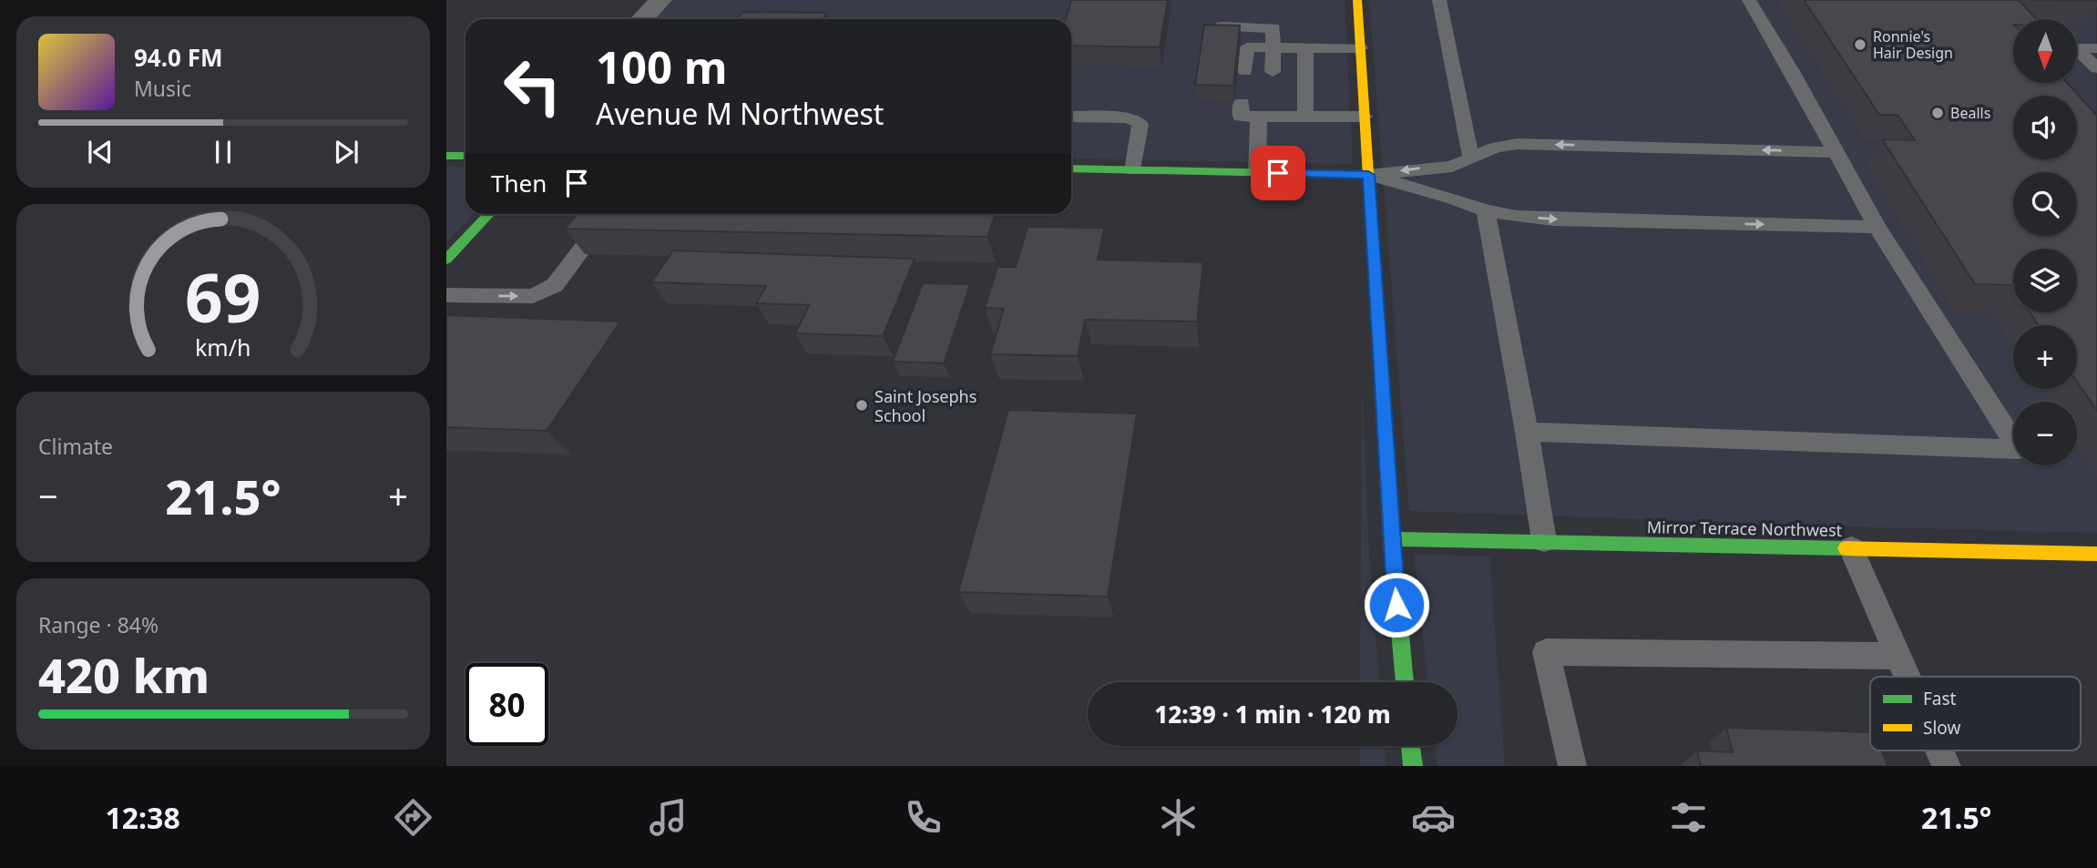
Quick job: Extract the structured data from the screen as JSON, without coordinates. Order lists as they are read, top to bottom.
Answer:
{
  "streets": {
    "main road": ["Mirror Terrace Northwest"]
  },
  "places": ["Ronnie's Hair Design", "Bealls", "Saint Josephs School"],
  "legend": ["Fast", "Slow"],
  "north": "bottom",
  "page": {
    "map_buttons": ["+", "−"],
    "turn": ["100 m", "Avenue M Northwest"],
    "song": ["94.0 FM", "Music"],
    "then": "Then",
    "tile": [
      "Climate",
      ["Range · 84%", "420 km"]
    ],
    "heat": ["−", "21.5°", "+"],
    "limit": "80",
    "trip": "12:39 · 1 min · 120 m",
    "tabs": ["12:38", "21.5°"],
    "gauge": ["69", "km/h"]
  }
}
